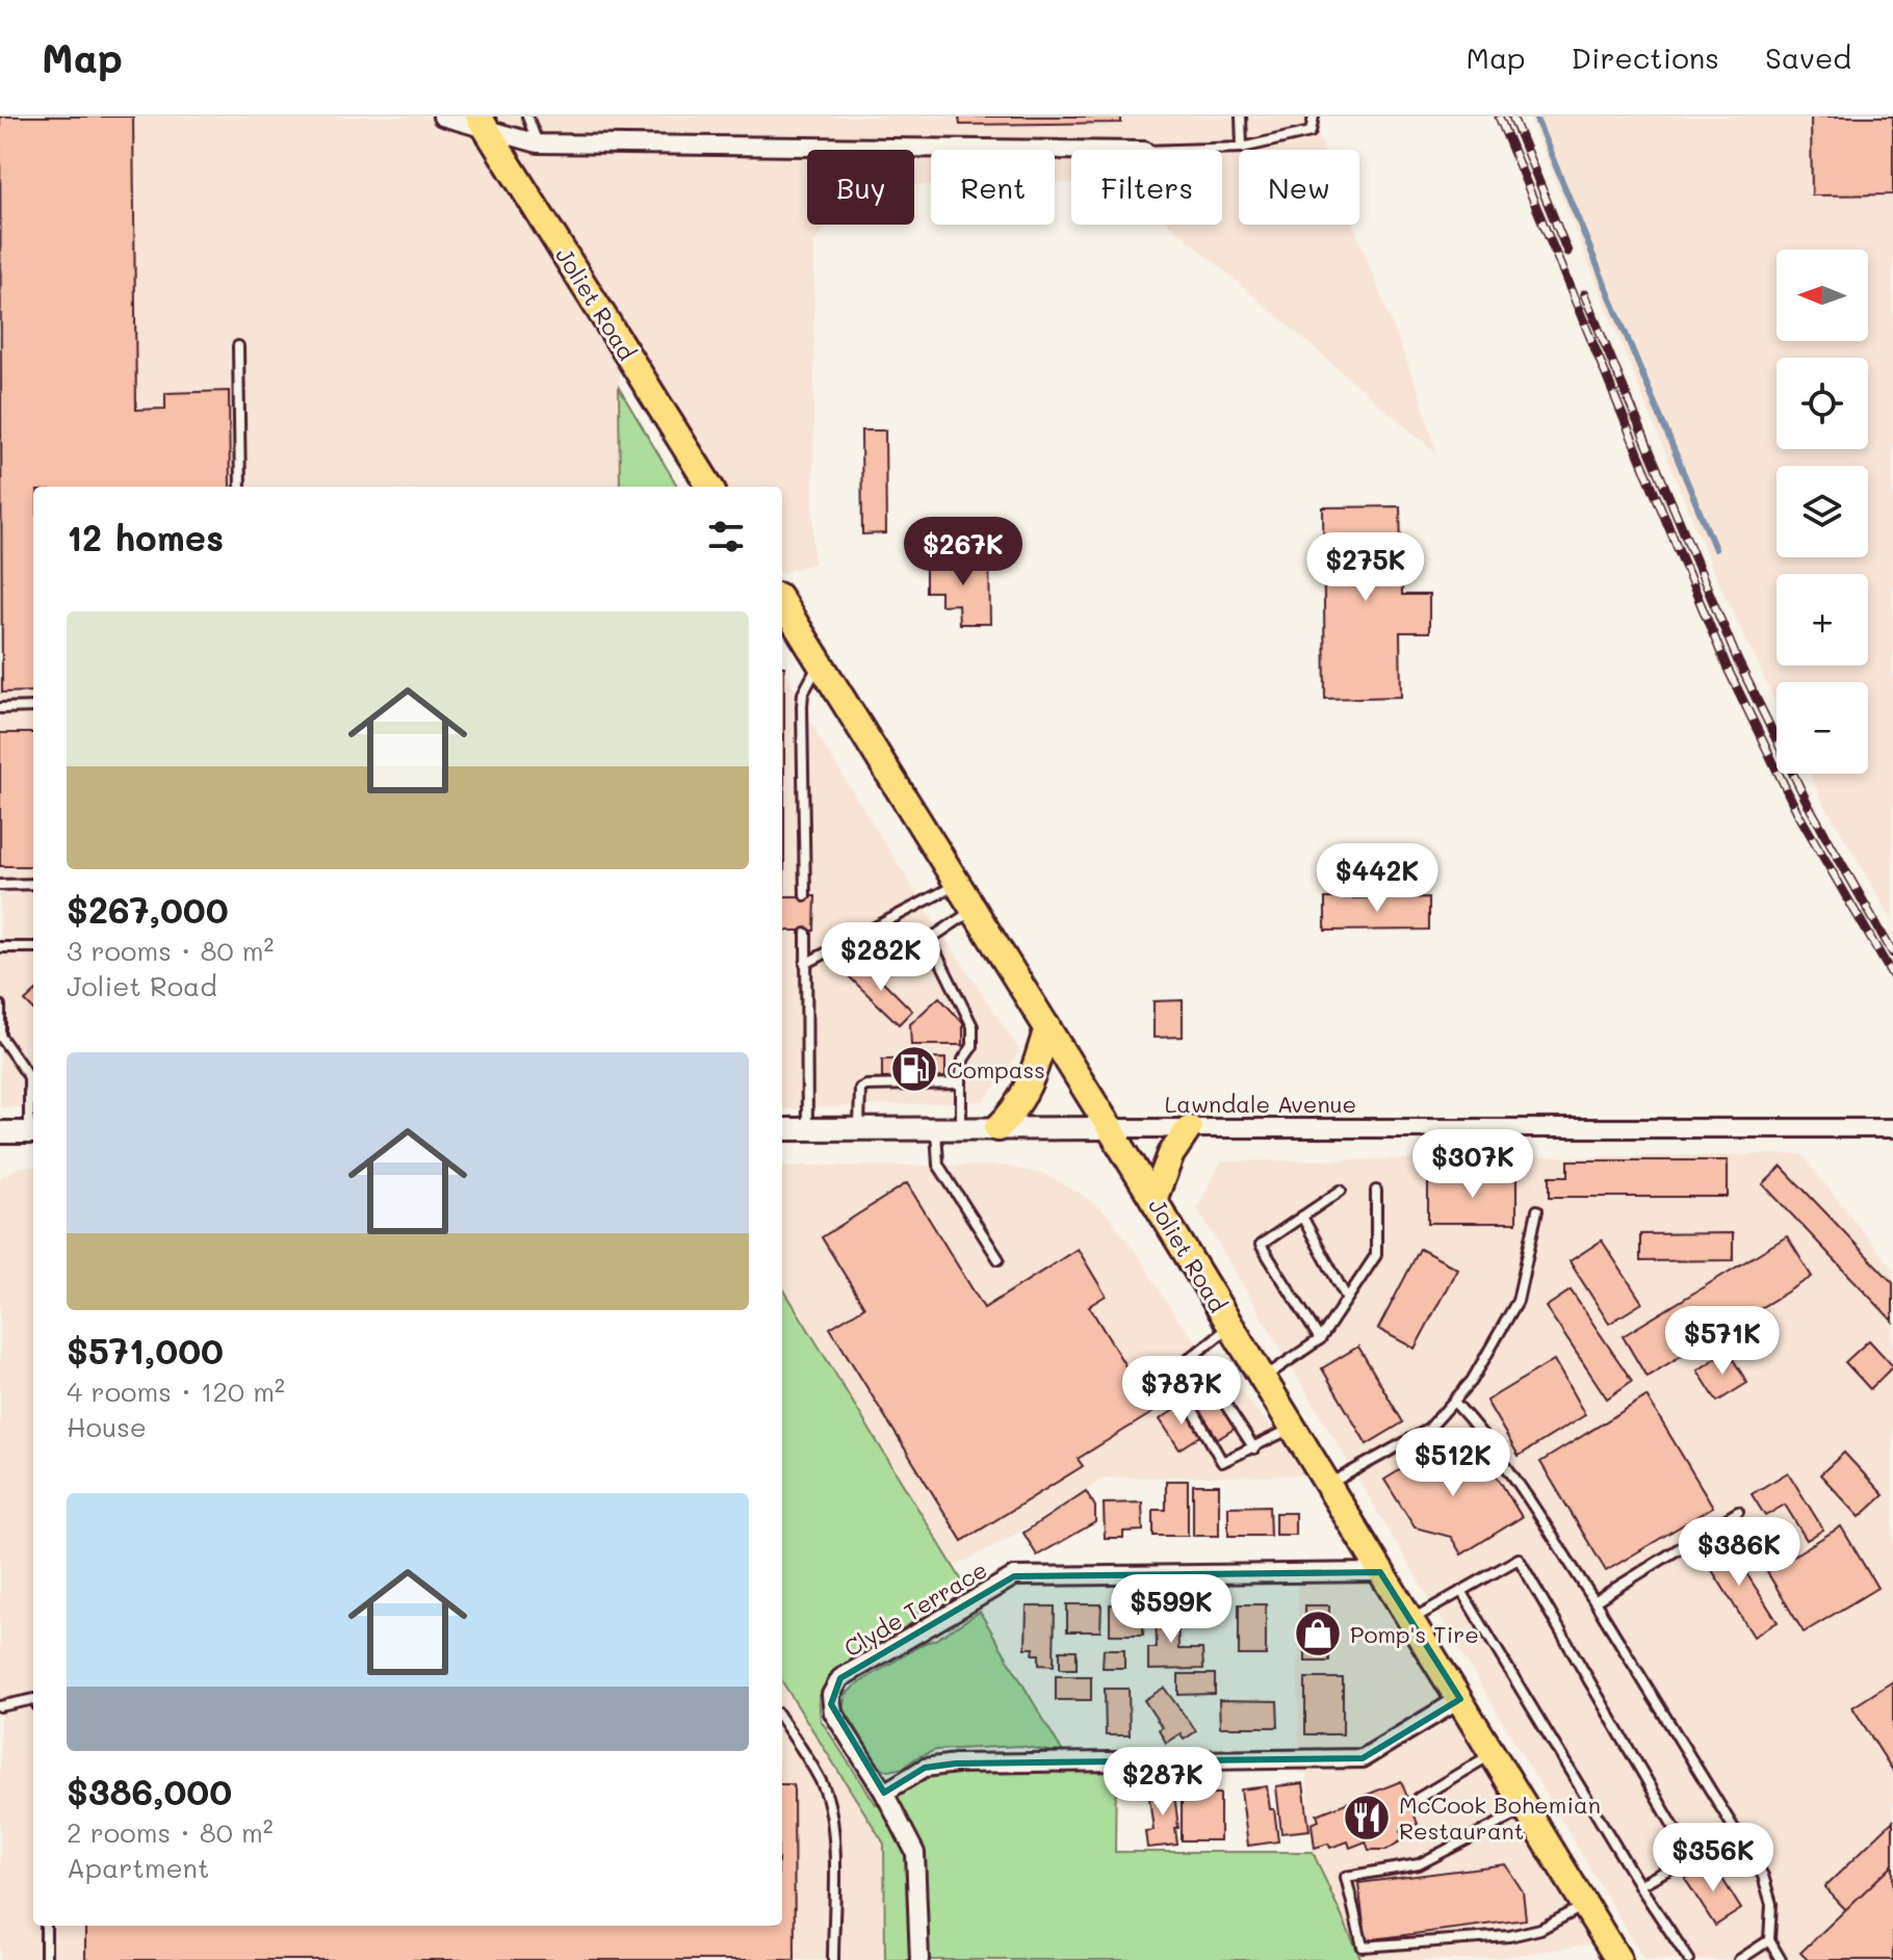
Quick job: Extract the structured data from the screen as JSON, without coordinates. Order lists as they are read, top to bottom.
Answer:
{
  "streets": {
    "main road": ["Joliet Road"],
    "street": ["Lawndale Avenue", "Clyde Terrace"]
  },
  "crossings": [
    ["Joliet Road", "Lawndale Avenue"],
    ["Joliet Road", "Clyde Terrace"]
  ],
  "places": {
    "fuel station": ["Compass"],
    "shop": ["Pomp's Tire"],
    "restaurant": ["McCook Bohemian Restaurant"]
  },
  "north": "left",
  "page": {
    "header": "Map",
    "nav": ["Map", "Directions", "Saved"],
    "chip": [
      "Buy",
      "Rent",
      "Filters",
      "New"
    ],
    "map_buttons": ["+", "−"],
    "heading": "12 homes",
    "price": [
      "$267K",
      "$275K",
      "$442K",
      "$282K",
      "$307K",
      "$571K",
      "$787K",
      "$512K",
      "$386K",
      "$599K",
      "$287K",
      "$356K"
    ],
    "list": [
      {
        "name": "$267,000",
        "note": "3 rooms · 80 m² · Joliet Road"
      },
      {
        "name": "$571,000",
        "note": "4 rooms · 120 m² · House"
      },
      {
        "name": "$386,000",
        "note": "2 rooms · 80 m² · Apartment"
      }
    ]
  }
}
